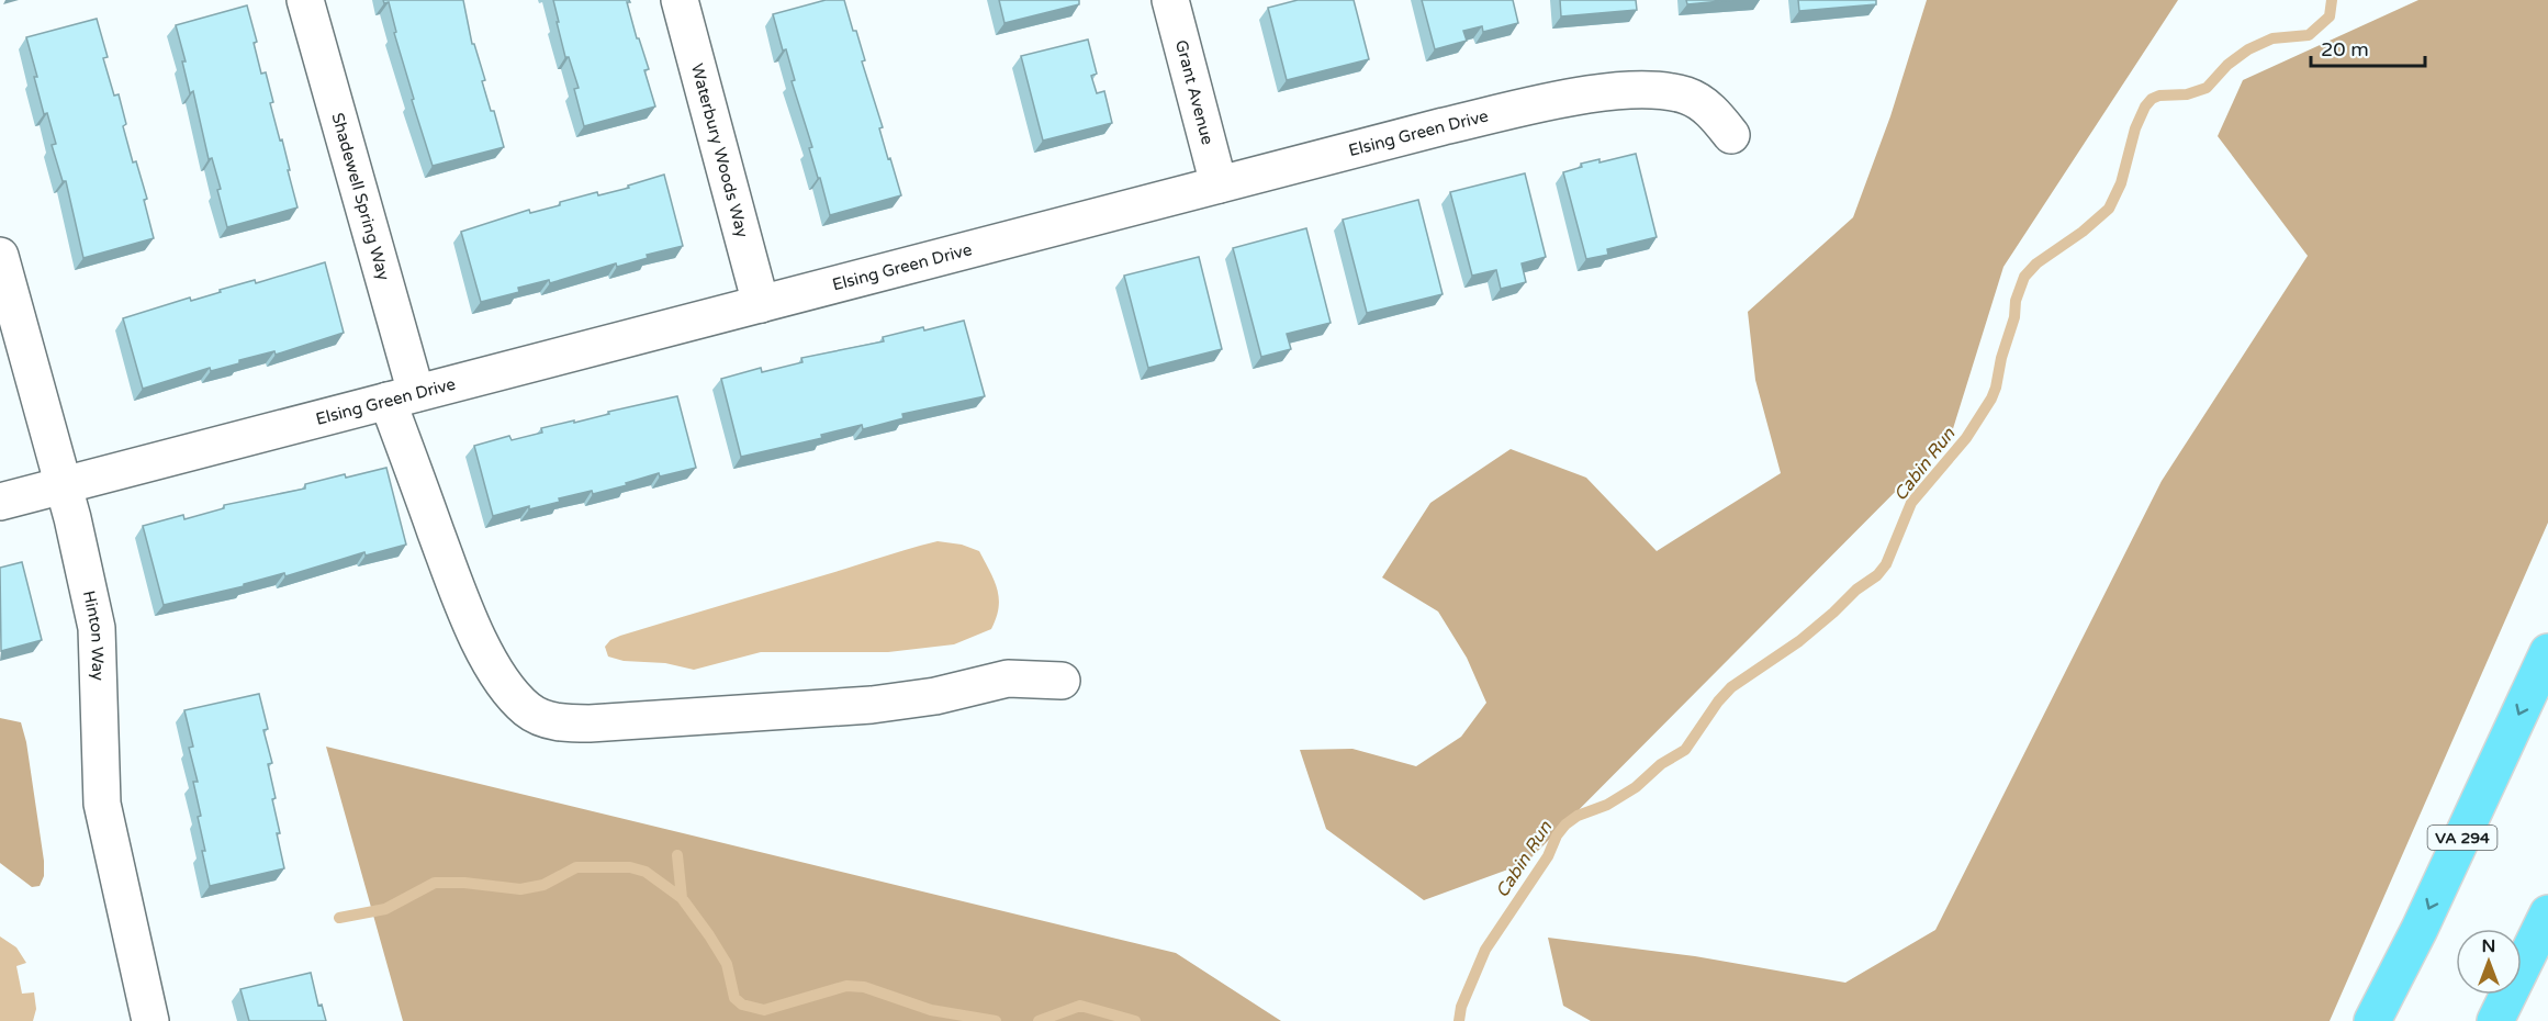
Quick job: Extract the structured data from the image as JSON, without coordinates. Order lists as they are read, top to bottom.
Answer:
{
  "streets": {
    "highway": ["VA 294"],
    "street": [
      "Grant Avenue",
      "Elsing Green Drive",
      "Waterbury Woods Way",
      "Shadewell Spring Way",
      "Hinton Way"
    ]
  },
  "crossings": [
    ["Grant Avenue", "Elsing Green Drive"],
    ["Elsing Green Drive", "Waterbury Woods Way"],
    ["Elsing Green Drive", "Shadewell Spring Way"],
    ["Elsing Green Drive", "Hinton Way"]
  ],
  "water": ["Cabin Run"],
  "scale_bar": "20 m",
  "north": "top"
}
